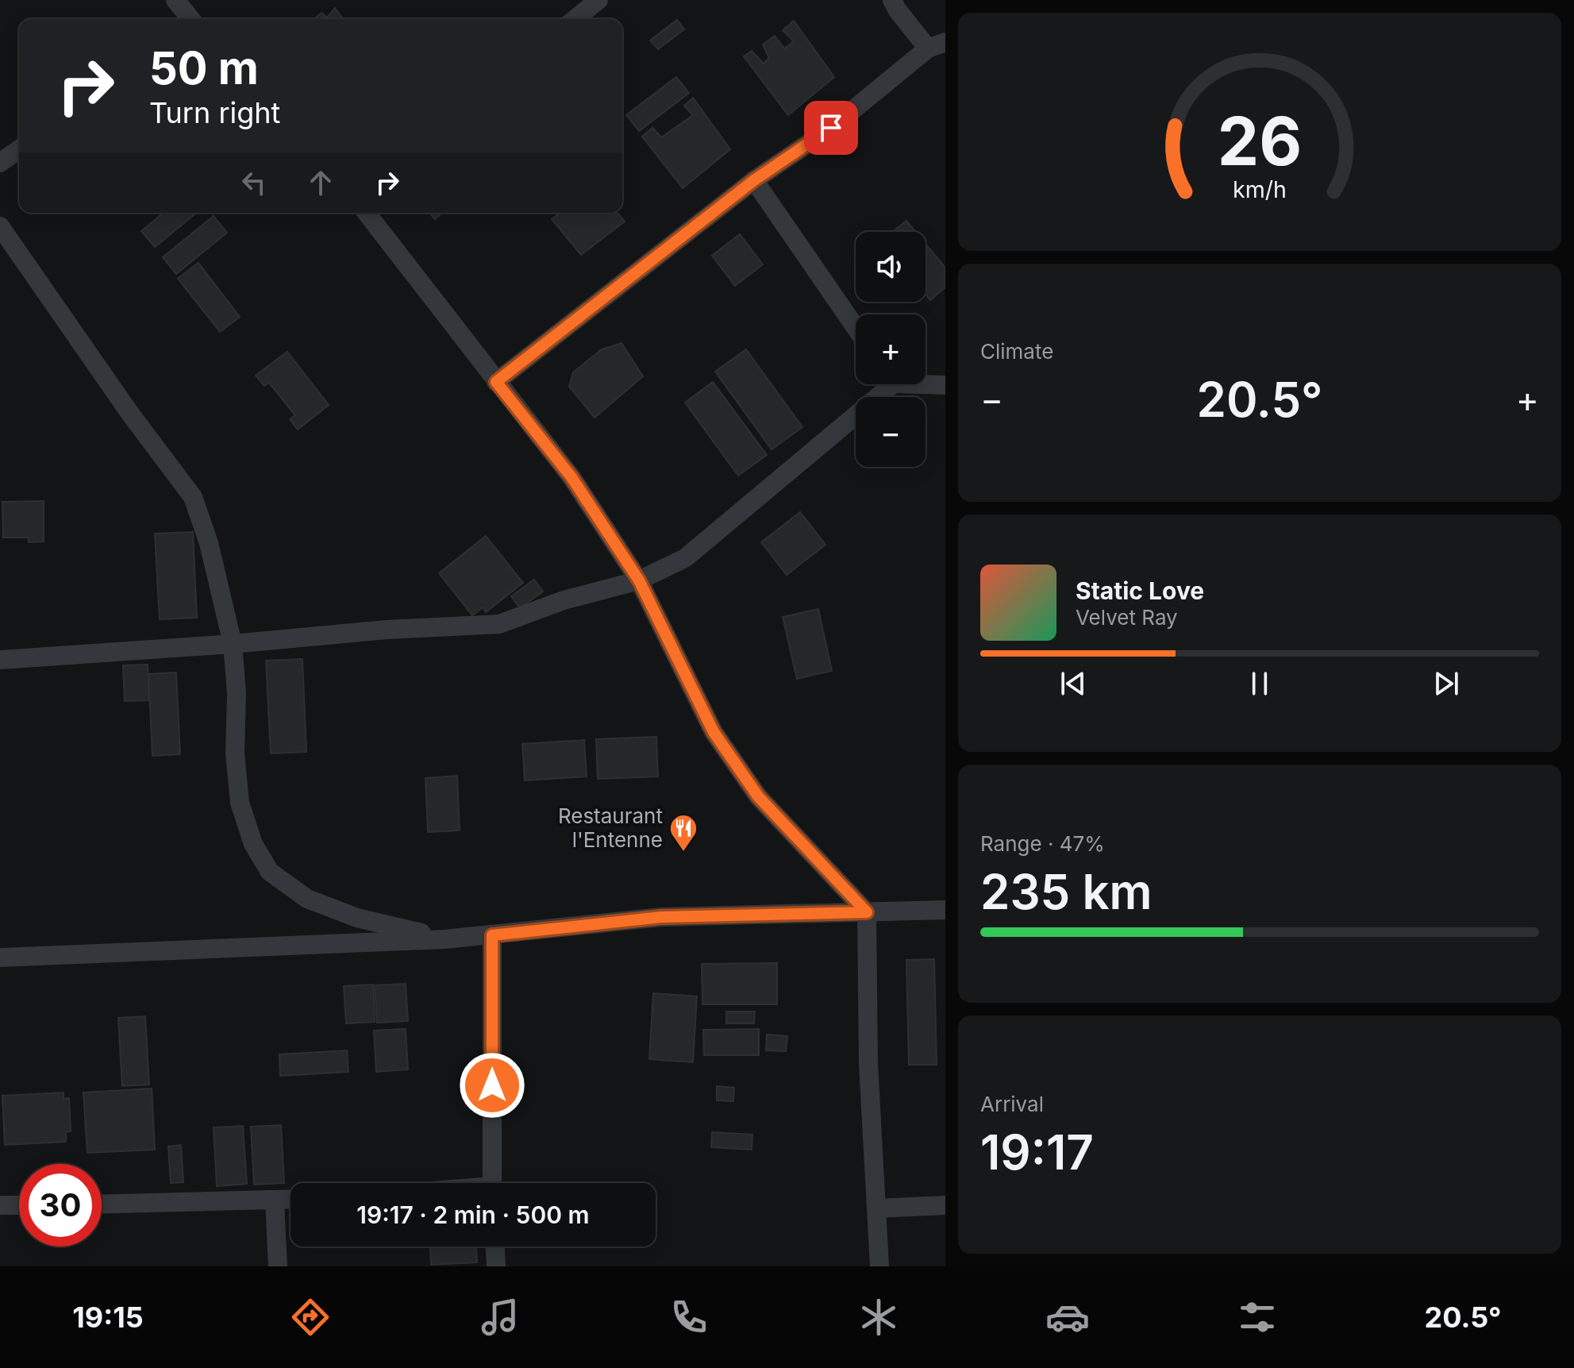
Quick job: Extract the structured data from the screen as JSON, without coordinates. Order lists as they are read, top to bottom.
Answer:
{
  "places": {
    "restaurant": ["Restaurant l'Entenne"]
  },
  "page": {
    "turn": ["50 m", "Turn right"],
    "map_buttons": ["+", "−"],
    "tile": [
      "Climate",
      ["Range · 47%", "235 km"],
      ["Arrival", "19:17"]
    ],
    "heat": ["−", "20.5°", "+"],
    "song": ["Static Love", "Velvet Ray"],
    "limit": "30",
    "trip": "19:17 · 2 min · 500 m",
    "tabs": ["19:15", "20.5°"],
    "gauge": ["26", "km/h"]
  }
}
